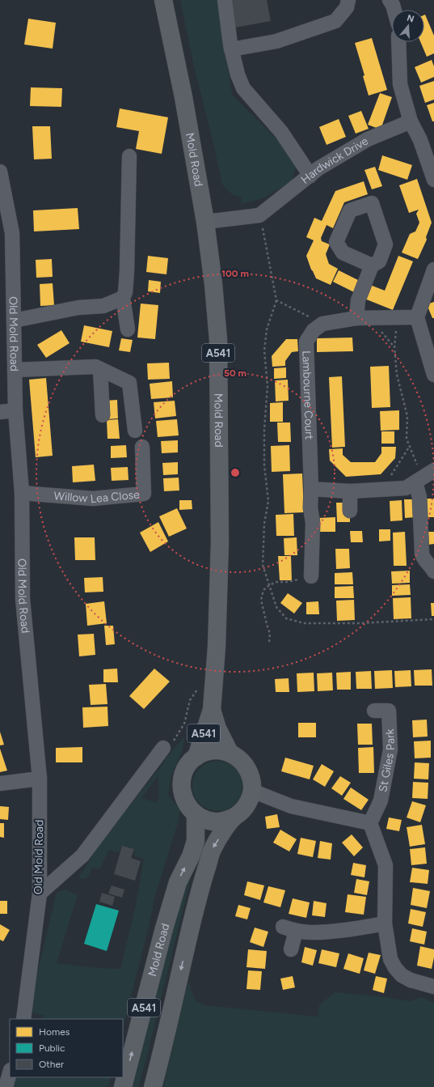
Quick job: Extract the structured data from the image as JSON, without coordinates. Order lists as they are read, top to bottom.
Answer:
{
  "streets": {
    "main road": ["Mold Road", "A541"],
    "street": [
      "Hardwick Drive",
      "Old Mold Road",
      "Lambourne Court",
      "Willow Lea Close",
      "St Giles Park"
    ]
  },
  "crossings": [
    ["Mold Road", "A541"],
    ["Old Mold Road", "Willow Lea Close"]
  ],
  "legend": ["Homes", "Public", "Other"],
  "north": "top",
  "rings": ["100 m", "50 m"]
}
